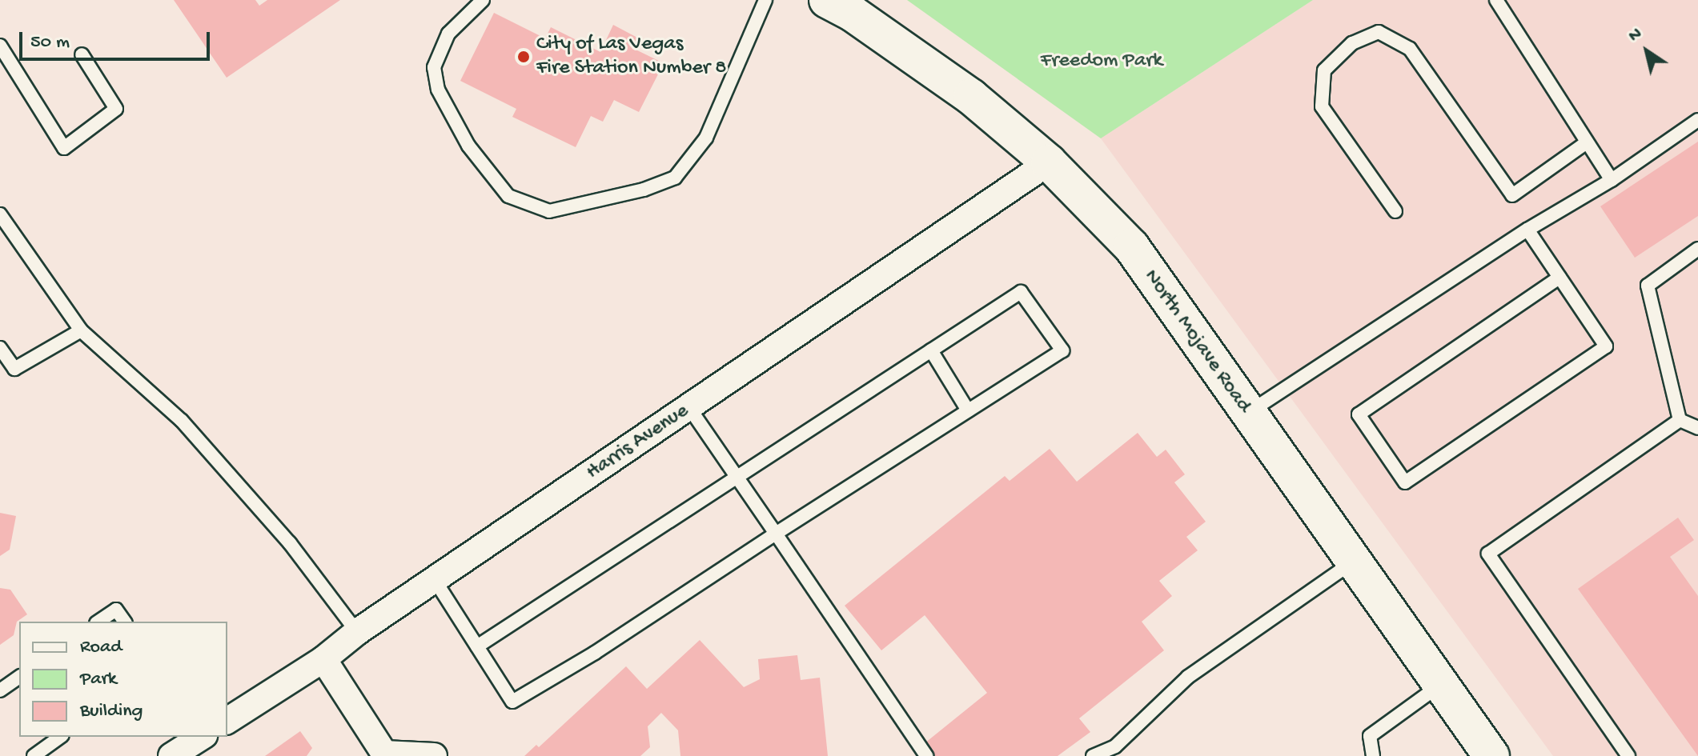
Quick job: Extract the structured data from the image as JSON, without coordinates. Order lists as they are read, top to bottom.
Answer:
{
  "streets": {
    "street": ["North Mojave Road", "Harris Avenue"]
  },
  "crossings": [
    ["North Mojave Road", "Harris Avenue"]
  ],
  "parks": ["Freedom Park"],
  "places": ["City of Las Vegas Fire Station Number 8"],
  "legend": ["Road", "Park", "Building"],
  "scale_bar": "50 m",
  "north": "top left"
}
